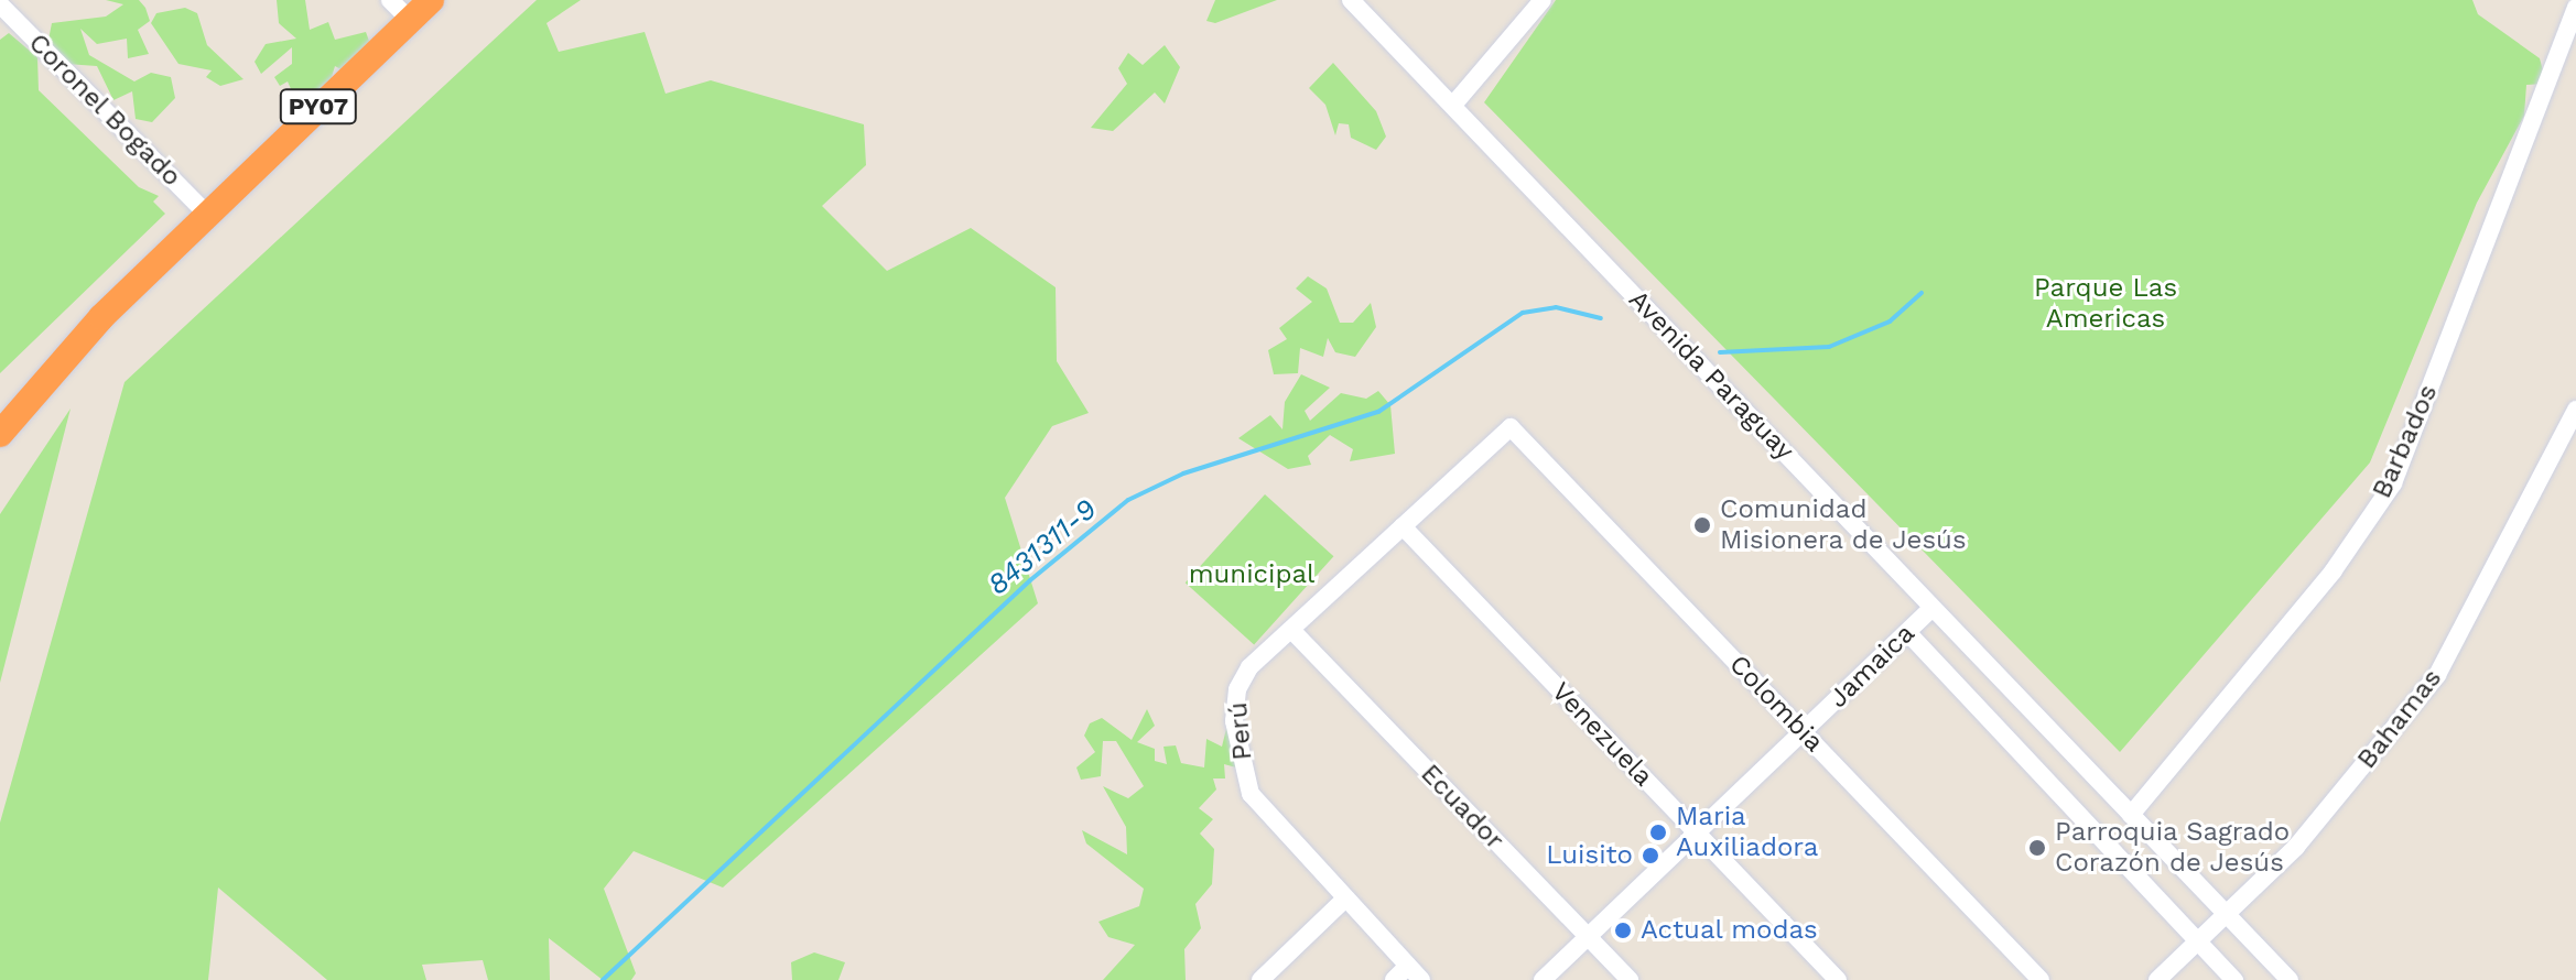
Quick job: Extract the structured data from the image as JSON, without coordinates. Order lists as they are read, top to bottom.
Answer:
{
  "streets": {
    "highway": ["PY07"],
    "street": [
      "Coronel Bogado",
      "Avenida Paraguay",
      "Barbados",
      "Jamaica",
      "Colombia",
      "Bahamas",
      "Perú",
      "Venezuela",
      "Ecuador"
    ]
  },
  "crossings": [
    ["PY07", "Coronel Bogado"],
    ["Avenida Paraguay", "Barbados"],
    ["Avenida Paraguay", "Jamaica"],
    ["Avenida Paraguay", "Bahamas"],
    ["Jamaica", "Colombia"],
    ["Jamaica", "Venezuela"],
    ["Jamaica", "Ecuador"],
    ["Colombia", "Perú"],
    ["Perú", "Venezuela"],
    ["Perú", "Ecuador"]
  ],
  "water": ["8431311-9"],
  "parks": ["Parque Las Americas", "municipal"],
  "places": [
    "Comunidad Misionera de Jesús",
    "Maria Auxiliadora",
    "Parroquia Sagrado Corazón de Jesús",
    "Luisito",
    "Actual modas"
  ]
}
